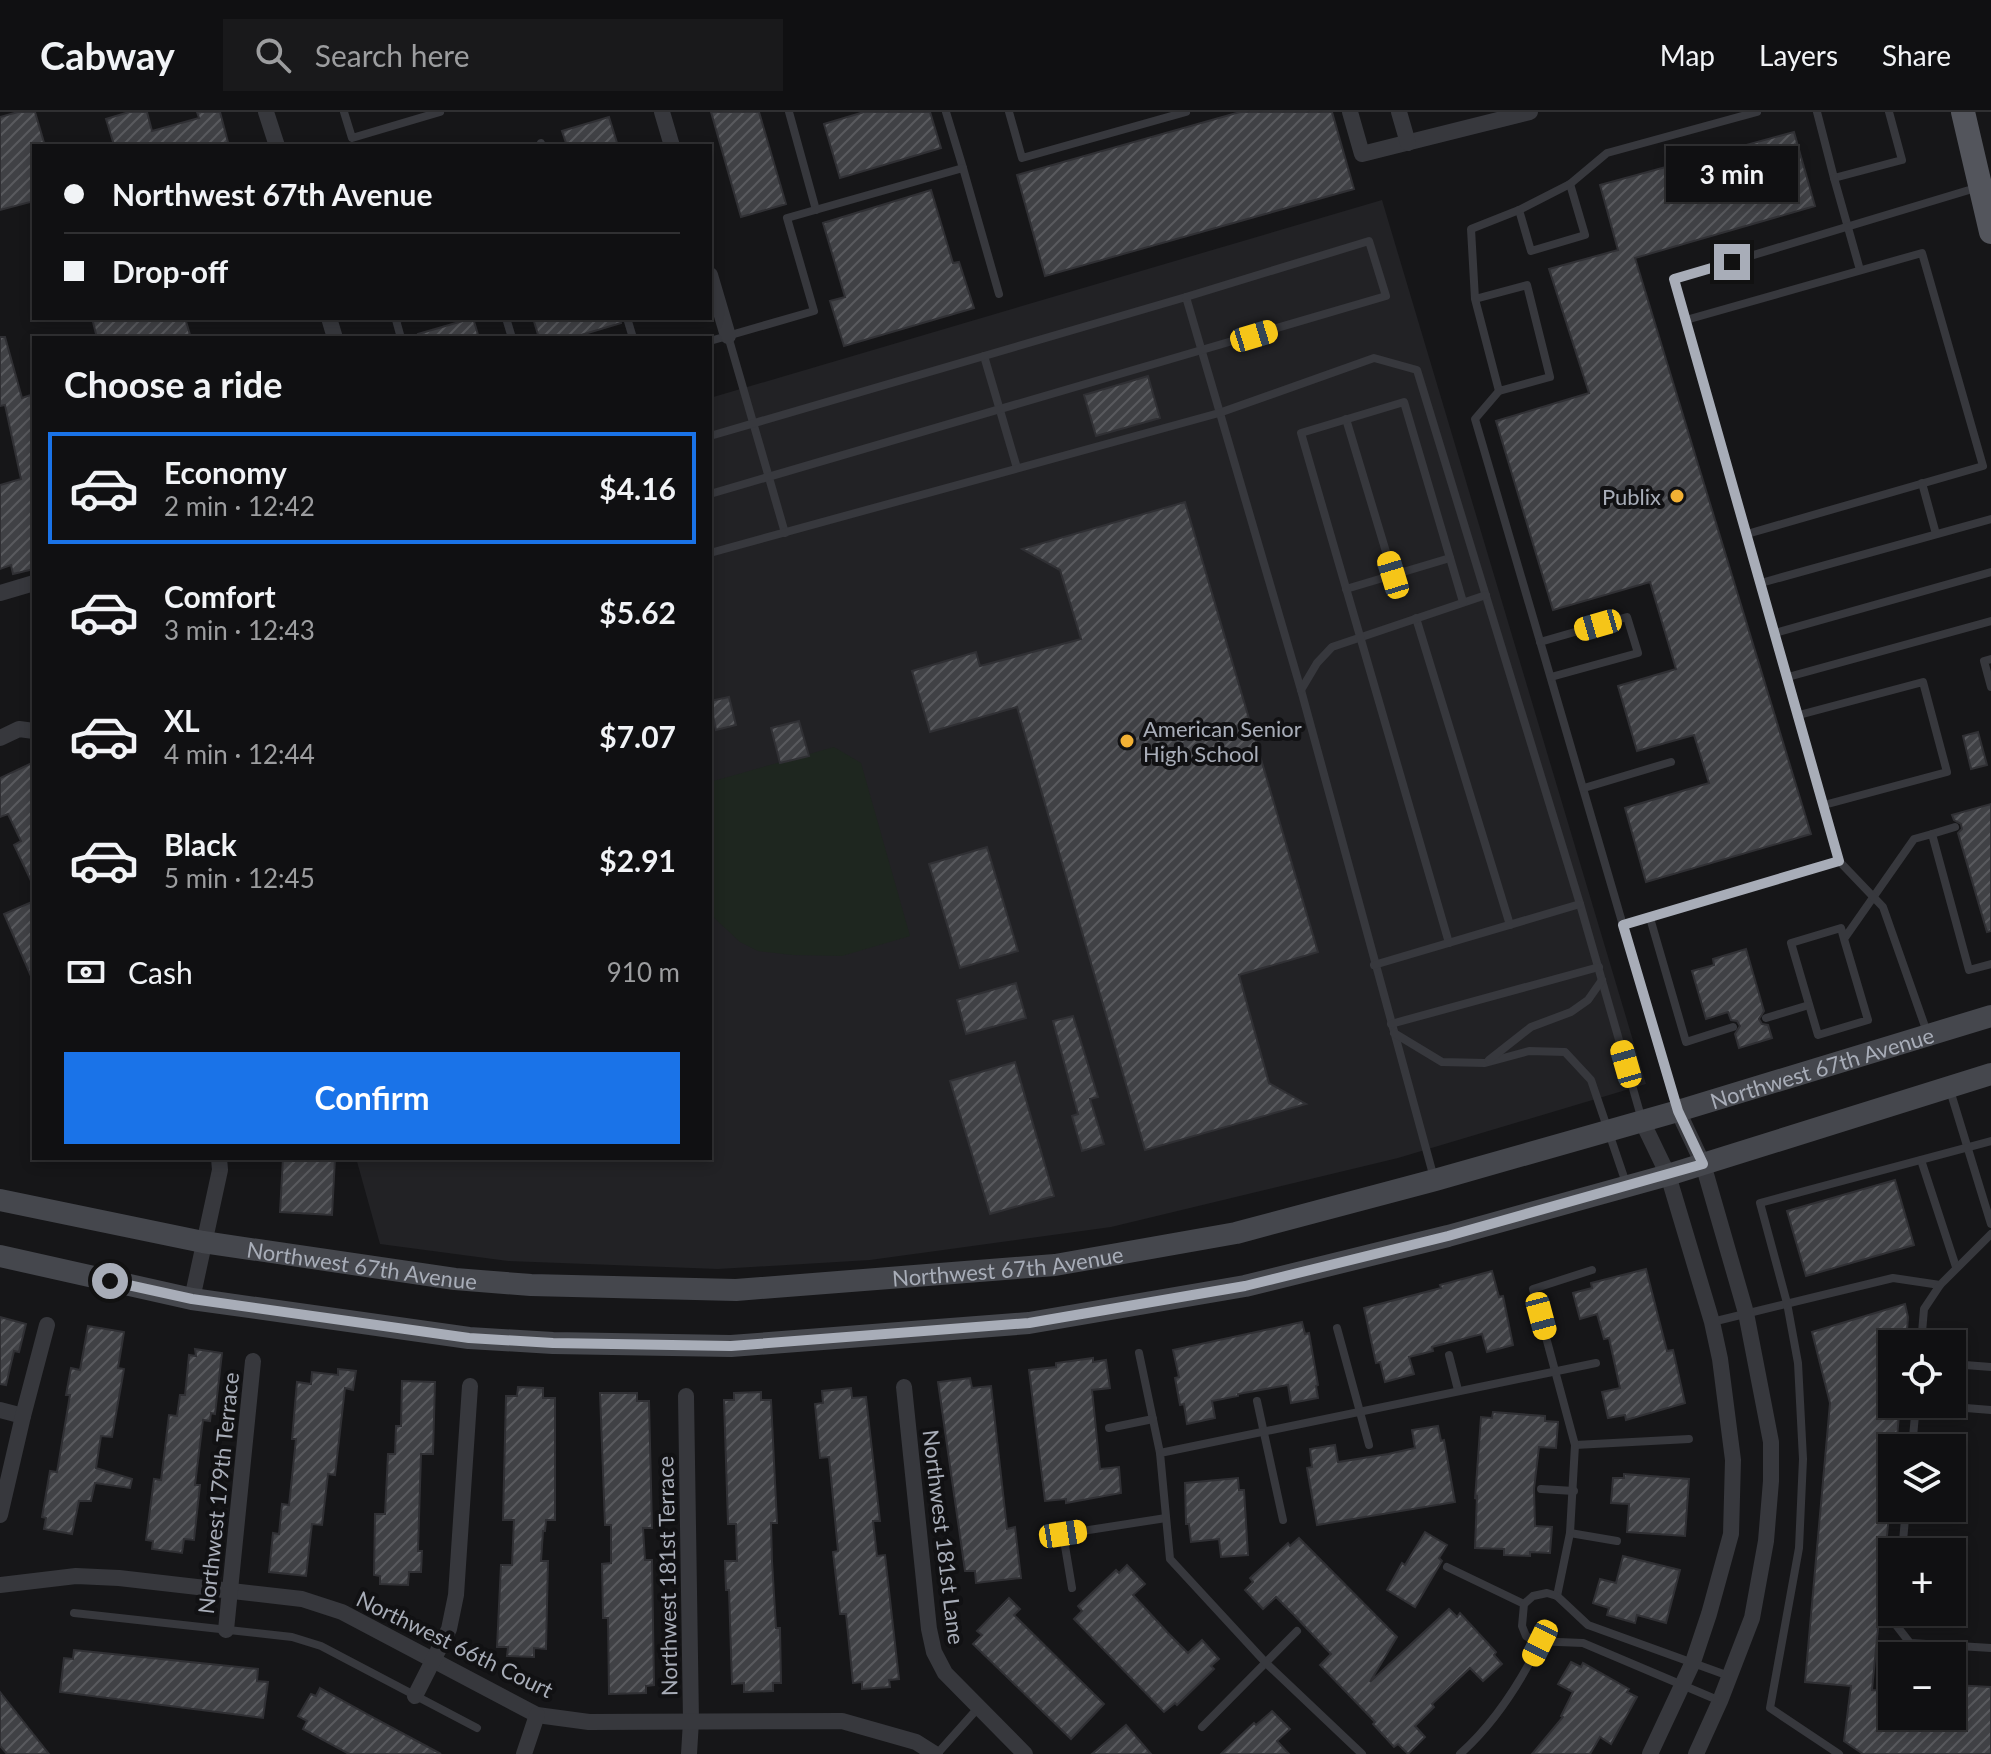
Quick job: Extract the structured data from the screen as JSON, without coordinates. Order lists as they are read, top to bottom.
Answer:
{
  "streets": {
    "main road": ["Northwest 67th Avenue"],
    "street": [
      "Northwest 179th Terrace",
      "Northwest 181st Lane",
      "Northwest 181st Terrace",
      "Northwest 66th Court"
    ]
  },
  "crossings": [
    ["Northwest 179th Terrace", "Northwest 66th Court"],
    ["Northwest 181st Terrace", "Northwest 66th Court"]
  ],
  "places": ["Publix", "American Senior High School"],
  "page": {
    "header": "Cabway",
    "search": "Search here",
    "nav": ["Map", "Layers", "Share"],
    "banner": ["Northwest 67th Avenue", "Drop-off"],
    "bubble": "3 min",
    "heading": "Choose a ride",
    "list": [
      {
        "name": "Economy",
        "note": "2 min · 12:42",
        "value": "$4.16"
      },
      {
        "name": "Comfort",
        "note": "3 min · 12:43",
        "value": "$5.62"
      },
      {
        "name": "XL",
        "note": "4 min · 12:44",
        "value": "$7.07"
      },
      {
        "name": "Black",
        "note": "5 min · 12:45",
        "value": "$2.91"
      }
    ],
    "pay": ["Cash", "910 m"],
    "buttons": "Confirm",
    "map_buttons": ["+", "−"]
  }
}
